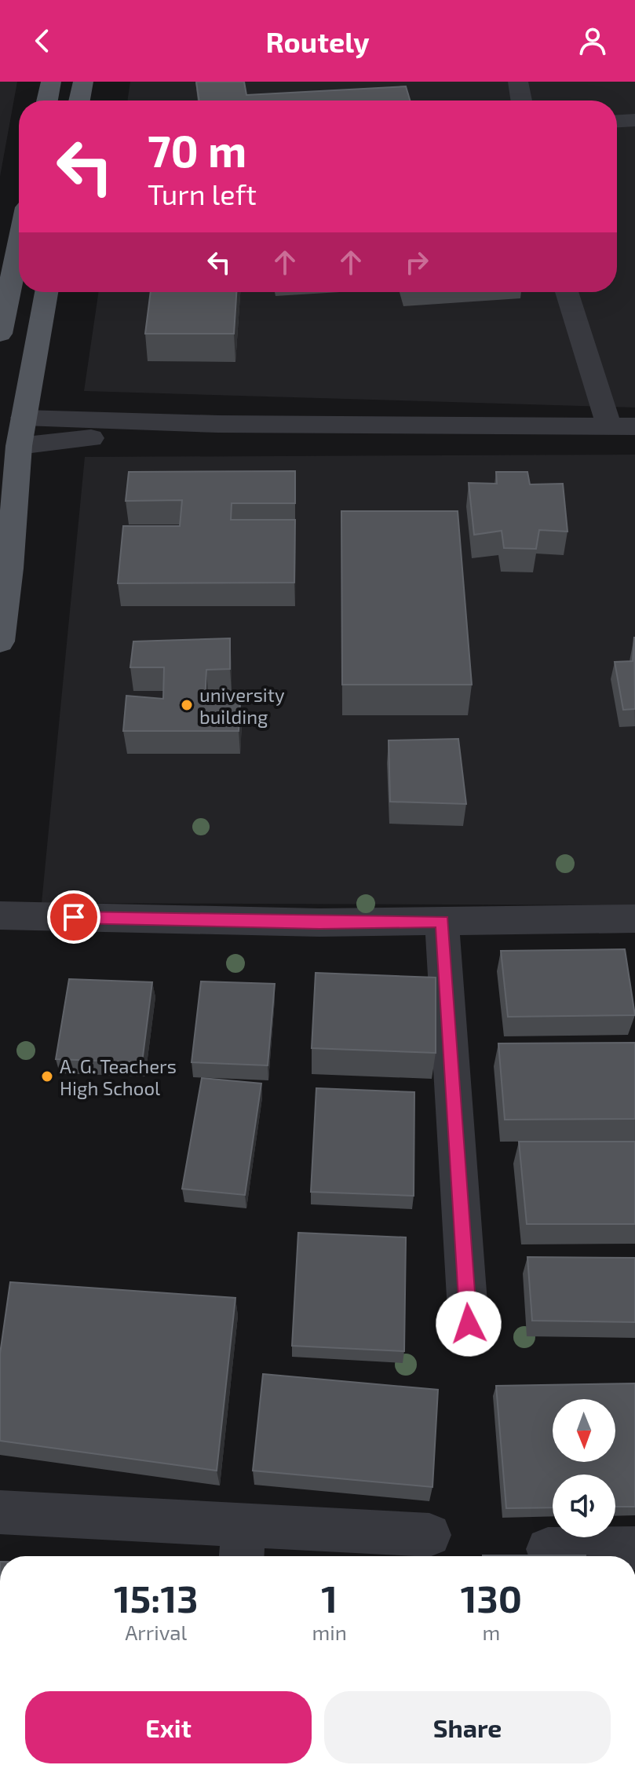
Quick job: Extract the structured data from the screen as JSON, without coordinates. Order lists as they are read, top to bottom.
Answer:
{
  "places": ["university building", "A. G. Teachers High School"],
  "north": "bottom",
  "page": {
    "header": "Routely",
    "turn": ["70 m", "Turn left"],
    "eta": [
      "15:13",
      "Arrival",
      "1",
      "min",
      "130",
      "m"
    ],
    "buttons": ["Exit", "Share"]
  }
}
